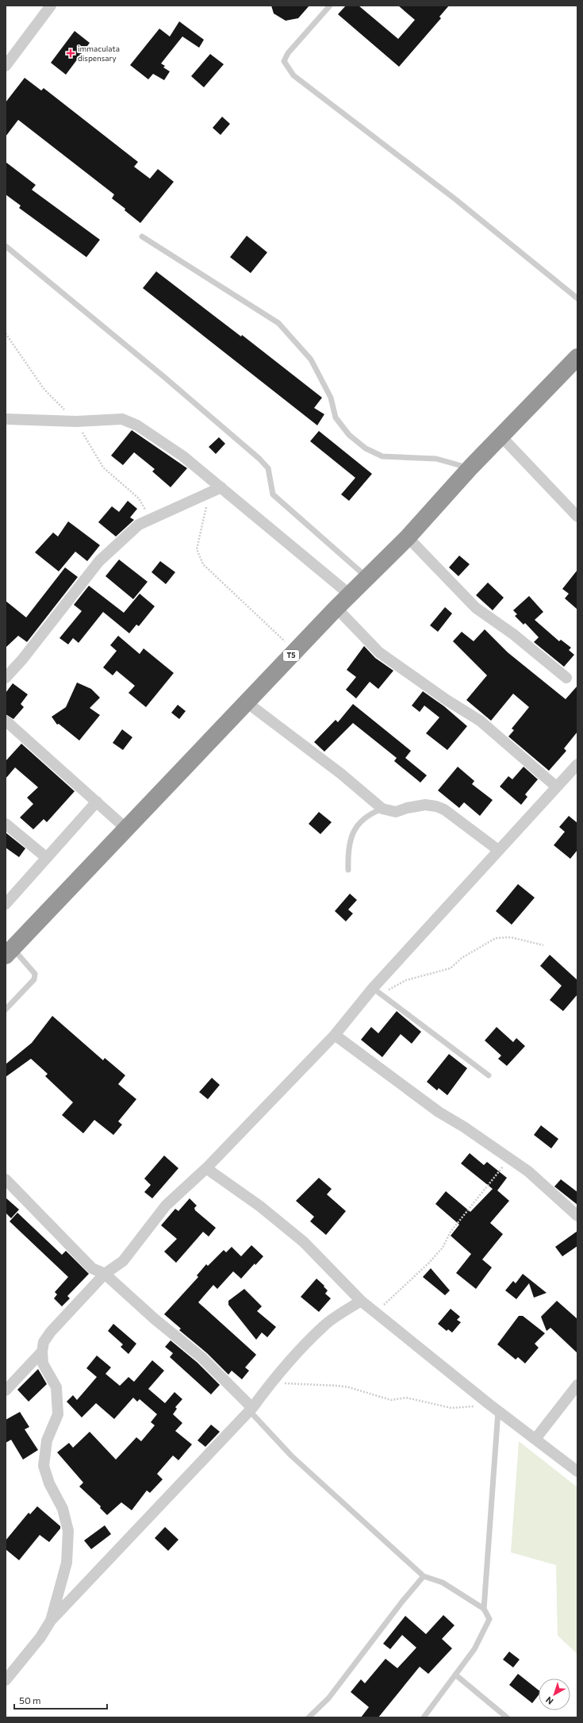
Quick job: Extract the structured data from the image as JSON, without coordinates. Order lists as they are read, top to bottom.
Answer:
{
  "streets": {
    "highway": ["T5"]
  },
  "places": {
    "health": ["immaculata dispensary"]
  },
  "scale_bar": "50 m",
  "north": "bottom left"
}
